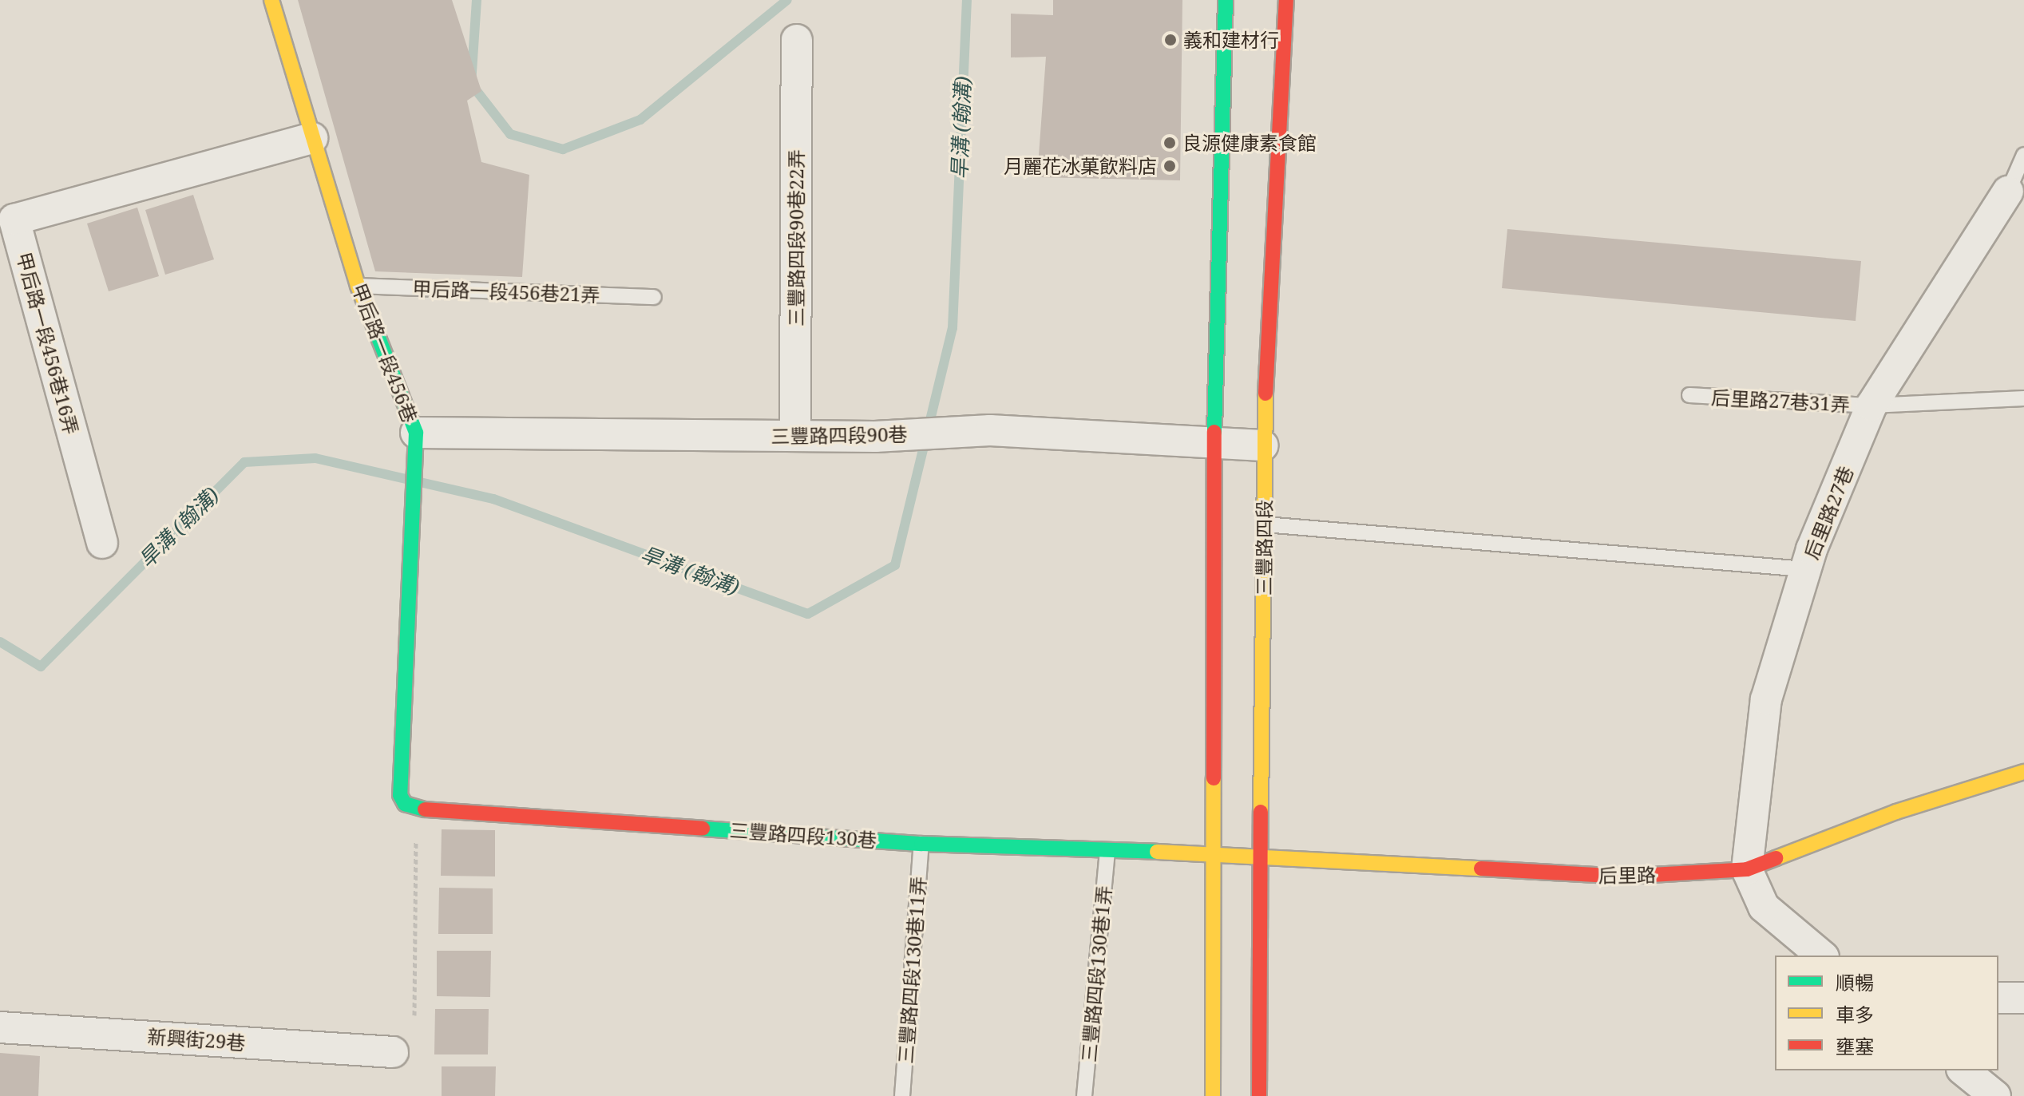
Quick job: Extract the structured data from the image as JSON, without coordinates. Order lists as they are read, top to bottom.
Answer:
{
  "streets": {
    "street": [
      "三豐路四段90巷22弄",
      "甲后路一段456巷16弄",
      "甲后路一段456巷",
      "三豐路四段90巷",
      "后里路27巷",
      "三豐路四段",
      "三豐路四段130巷",
      "后里路",
      "新興街29巷"
    ],
    "lane": [
      "甲后路一段456巷21弄",
      "后里路27巷31弄",
      "三豐路四段130巷11弄",
      "三豐路四段130巷1弄"
    ]
  },
  "crossings": [
    ["三豐路四段90巷22弄", "三豐路四段90巷"],
    ["甲后路一段456巷21弄", "甲后路一段456巷"],
    ["甲后路一段456巷16弄", "甲后路一段456巷"],
    ["甲后路一段456巷", "三豐路四段90巷"],
    ["甲后路一段456巷", "三豐路四段130巷"],
    ["后里路27巷31弄", "后里路27巷"],
    ["三豐路四段90巷", "三豐路四段"],
    ["后里路27巷", "后里路"],
    ["三豐路四段", "后里路"],
    ["三豐路四段130巷", "后里路"],
    ["三豐路四段130巷", "三豐路四段130巷11弄"],
    ["三豐路四段130巷", "三豐路四段130巷1弄"]
  ],
  "water": ["旱溝 (翰溝)"],
  "places": ["義和建材行", "良源健康素食館", "月麗花冰菓飲料店"],
  "legend": ["順暢", "車多", "壅塞"]
}
